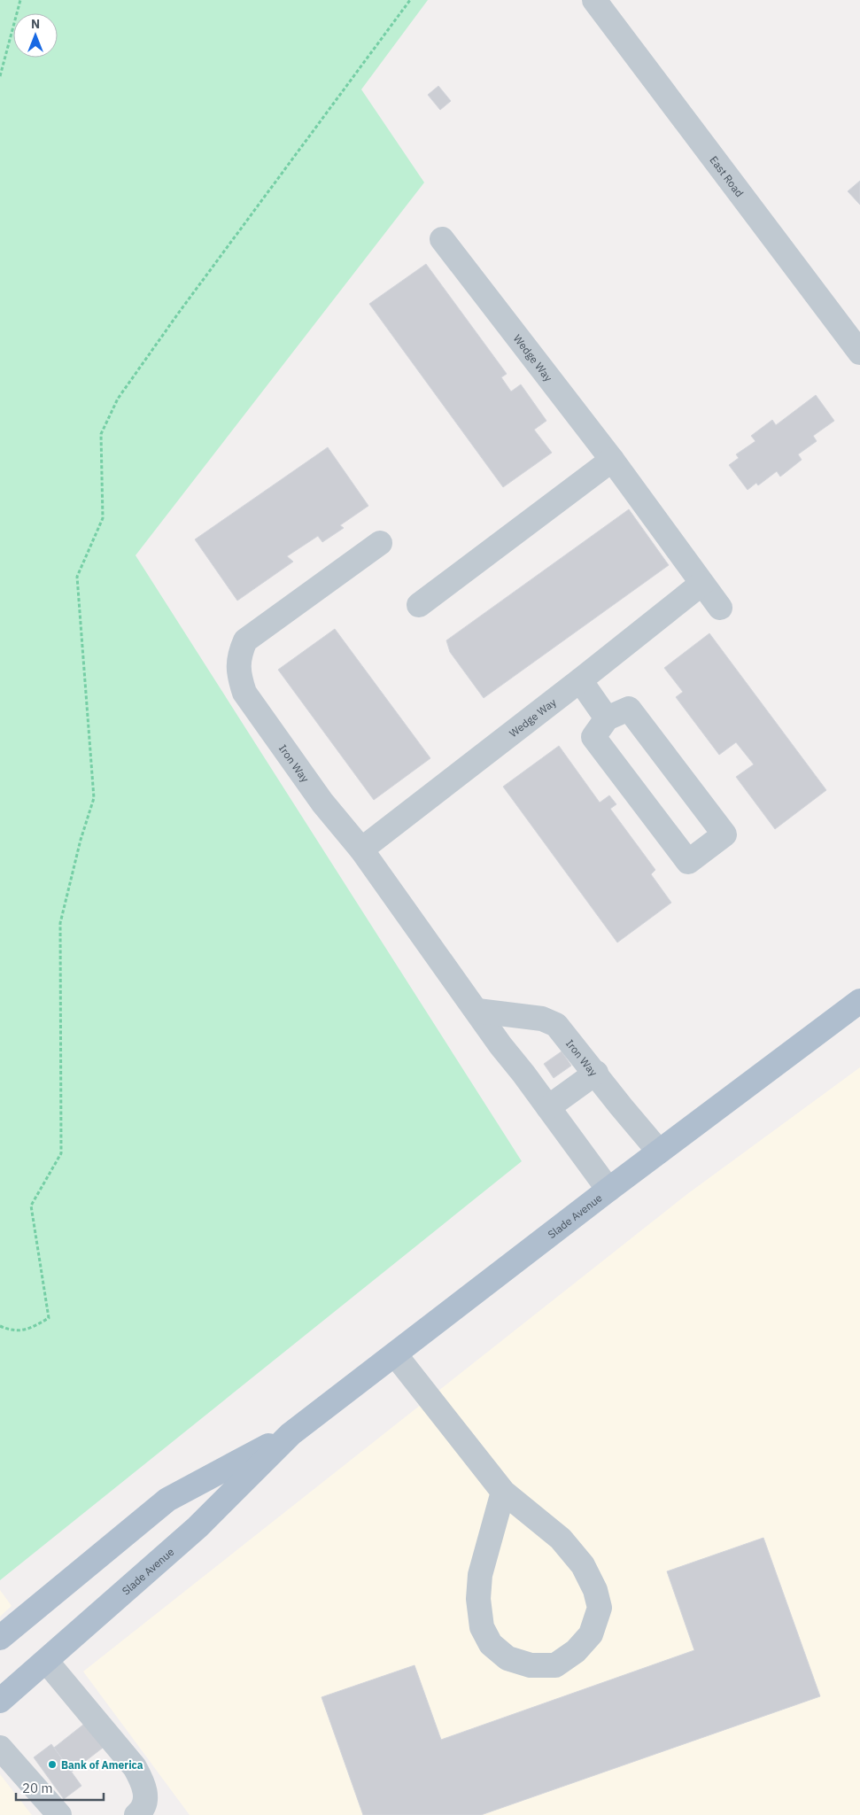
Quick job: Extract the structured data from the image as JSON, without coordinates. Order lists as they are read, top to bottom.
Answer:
{
  "streets": {
    "main road": ["Slade Avenue"],
    "street": ["East Road", "Wedge Way", "Iron Way"]
  },
  "crossings": [
    ["Wedge Way", "Iron Way"],
    ["Iron Way", "Slade Avenue"]
  ],
  "places": ["Bank of America"],
  "scale_bar": "20 m",
  "north": "top"
}
